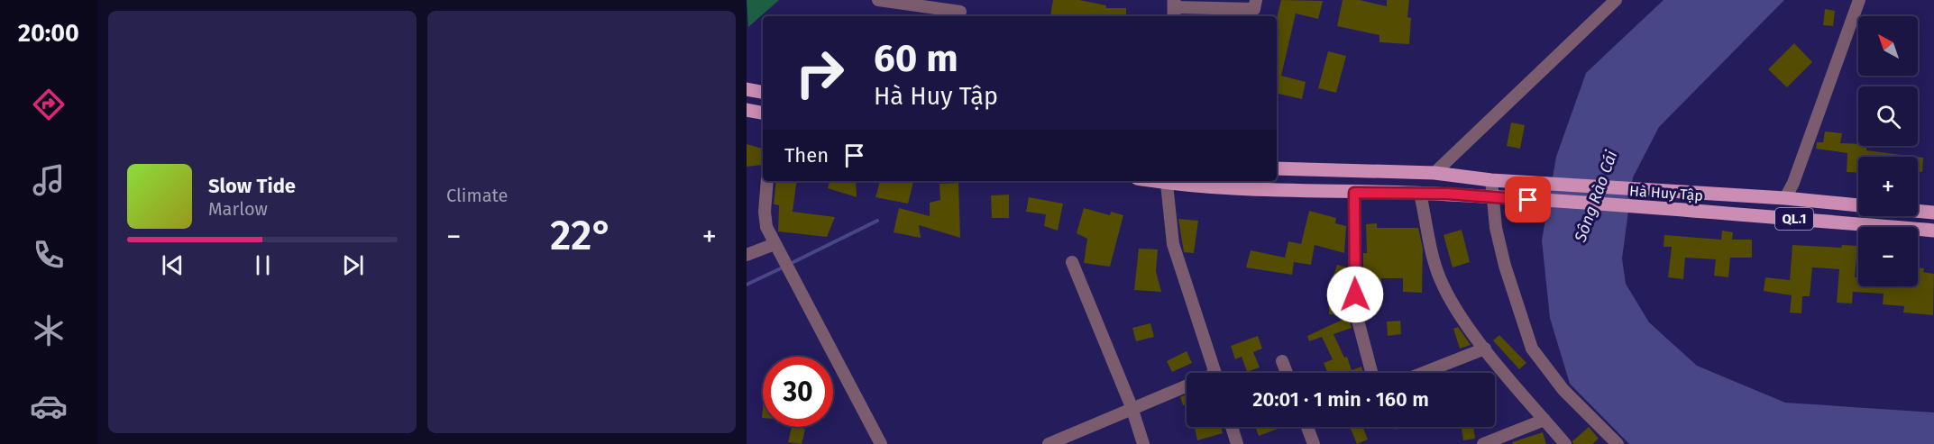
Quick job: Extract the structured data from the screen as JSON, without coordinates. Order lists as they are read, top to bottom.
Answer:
{
  "streets": {
    "main road": ["Hà Huy Tập", "QL.1"]
  },
  "water": ["Sông Rào Cái"],
  "north": "top left",
  "page": {
    "tabs": "20:00",
    "tile": "Climate",
    "map_buttons": ["+", "−"],
    "turn": ["60 m", "Hà Huy Tập"],
    "then": "Then",
    "song": ["Slow Tide", "Marlow"],
    "heat": ["−", "22°", "+"],
    "limit": "30",
    "trip": "20:01 · 1 min · 160 m"
  }
}
